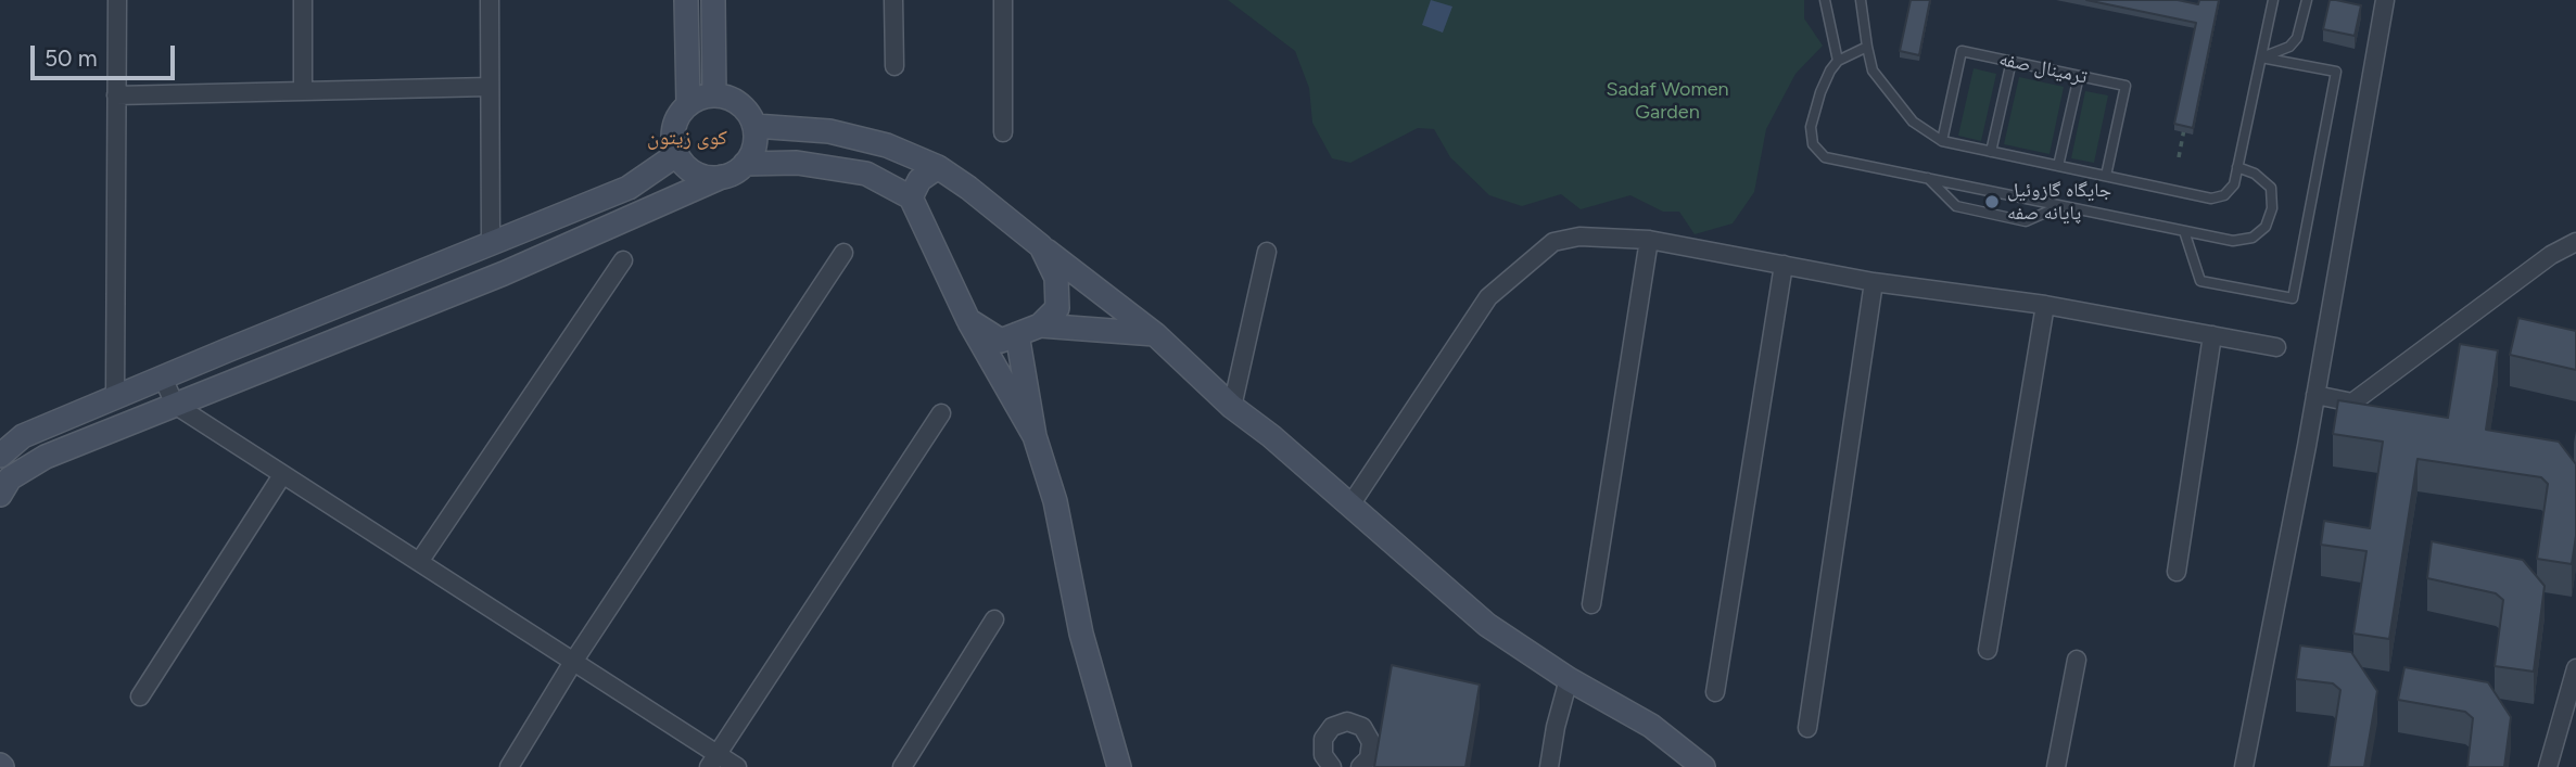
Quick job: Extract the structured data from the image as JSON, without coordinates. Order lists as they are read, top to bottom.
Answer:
{
  "streets": {
    "lane": ["ترمینال صفه"]
  },
  "districts": ["کوی زیتون"],
  "parks": ["Sadaf Women Garden"],
  "places": ["جایگاه گازوئیل پایانه صفه"],
  "scale_bar": "50 m"
}
